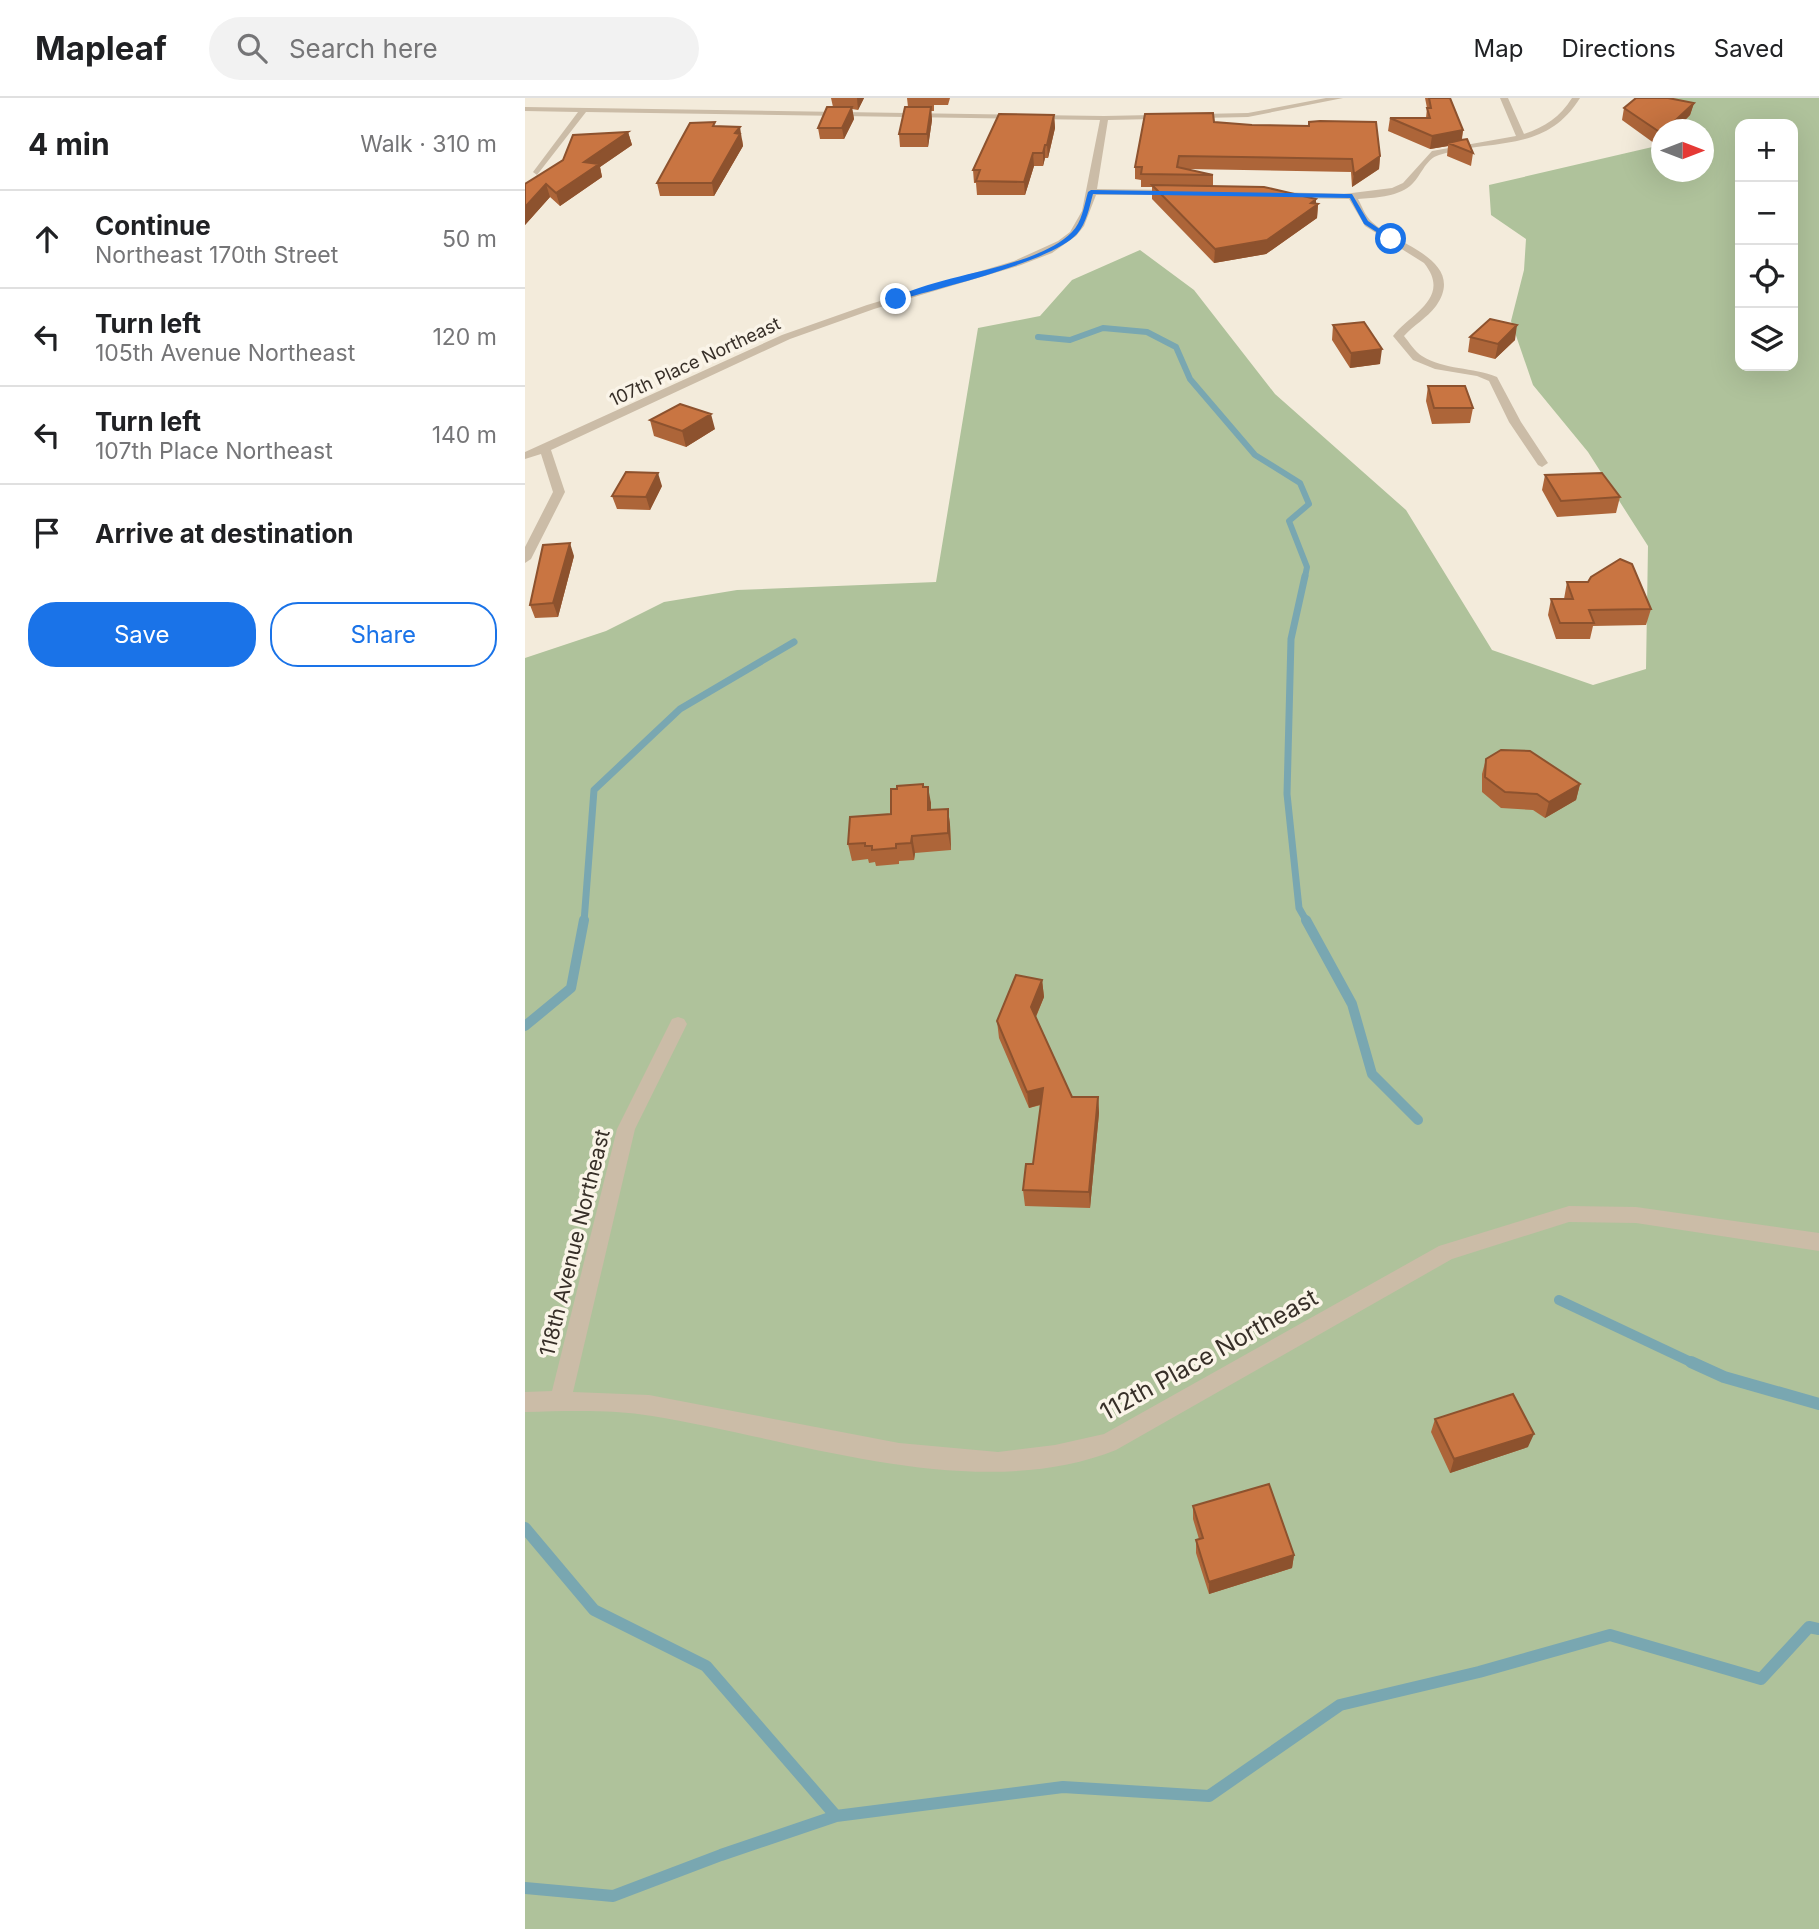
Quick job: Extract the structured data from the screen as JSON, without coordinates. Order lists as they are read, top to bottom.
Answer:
{
  "streets": {
    "street": ["107th Place Northeast", "118th Avenue Northeast", "112th Place Northeast"]
  },
  "crossings": [
    ["118th Avenue Northeast", "112th Place Northeast"]
  ],
  "north": "right",
  "page": {
    "header": "Mapleaf",
    "search": "Search here",
    "nav": ["Map", "Directions", "Saved"],
    "heading": ["4 min", "Walk · 310 m"],
    "map_buttons": ["+", "−"],
    "list": [
      ["Continue", "Northeast 170th Street", "50 m"],
      ["Turn left", "105th Avenue Northeast", "120 m"],
      ["Turn left", "107th Place Northeast", "140 m"],
      "Arrive at destination"
    ],
    "buttons": ["Save", "Share"]
  }
}
